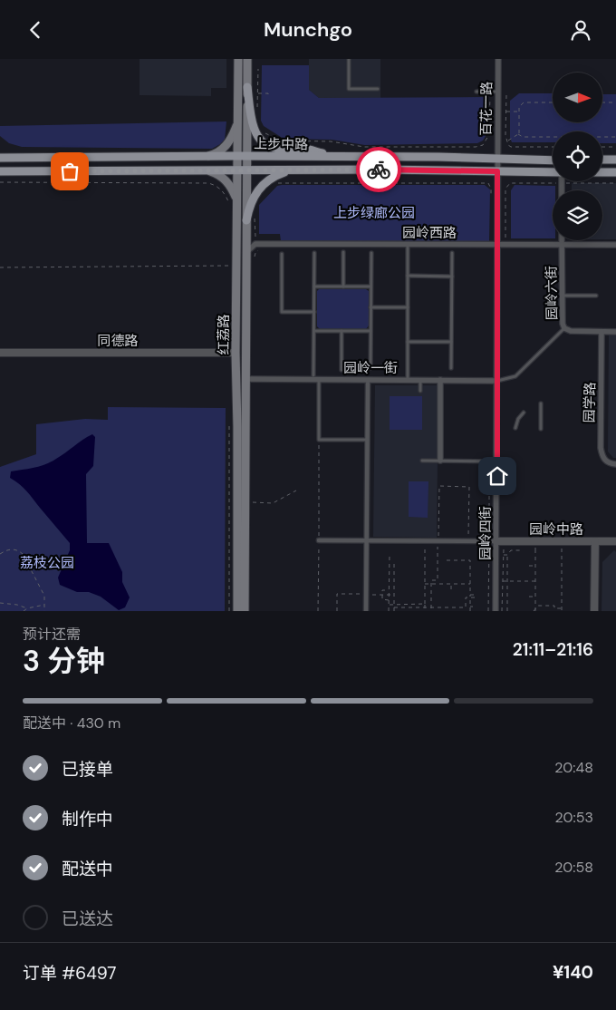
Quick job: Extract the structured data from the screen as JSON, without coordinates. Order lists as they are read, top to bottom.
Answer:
{
  "streets": {
    "main road": ["上步中路", "红荔路"],
    "street": [
      "百花一路",
      "园岭西路",
      "园岭六街",
      "同德路",
      "园岭一街",
      "园学路",
      "园岭中路",
      "园岭四街"
    ]
  },
  "crossings": [
    ["百花一路", "上步中路"],
    ["百花一路", "园岭四街"],
    ["上步中路", "红荔路"],
    ["上步中路", "园岭四街"],
    ["园岭西路", "园岭六街"],
    ["园岭西路", "红荔路"],
    ["园岭西路", "园岭四街"],
    ["园岭六街", "园学路"],
    ["红荔路", "同德路"],
    ["红荔路", "园岭一街"],
    ["园岭一街", "园岭四街"],
    ["园岭中路", "园岭四街"]
  ],
  "parks": ["上步绿廊公园", "荔枝公园"],
  "north": "right",
  "page": {
    "header": "Munchgo",
    "heading": ["3 分钟", "预计还需", "21:11–21:16"],
    "panel": ["订单 #6497", "¥140"],
    "bar": "配送中 · 430 m",
    "list": [
      ["已接单", "20:48"],
      ["制作中", "20:53"],
      ["配送中", "20:58"],
      "已送达"
    ]
  }
}
